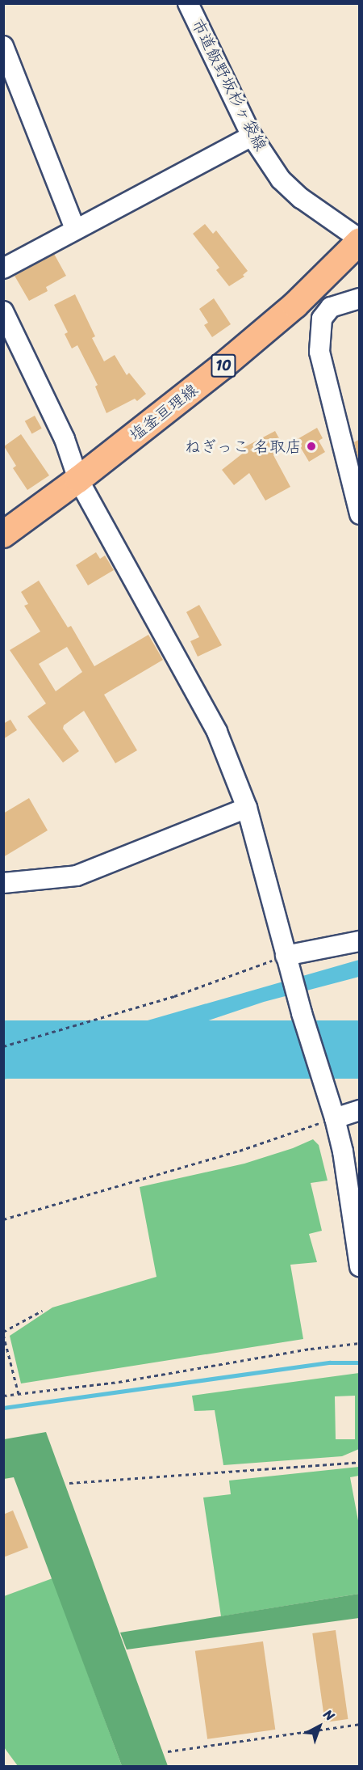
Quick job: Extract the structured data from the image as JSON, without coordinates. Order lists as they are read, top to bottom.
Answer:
{
  "streets": {
    "main road": ["10", "塩釜亘理線"],
    "street": ["市道飯野坂杉ヶ袋線"]
  },
  "crossings": [
    ["市道飯野坂杉ヶ袋線", "塩釜亘理線"]
  ],
  "places": ["ねぎっこ 名取店"],
  "north": "top right"
}
